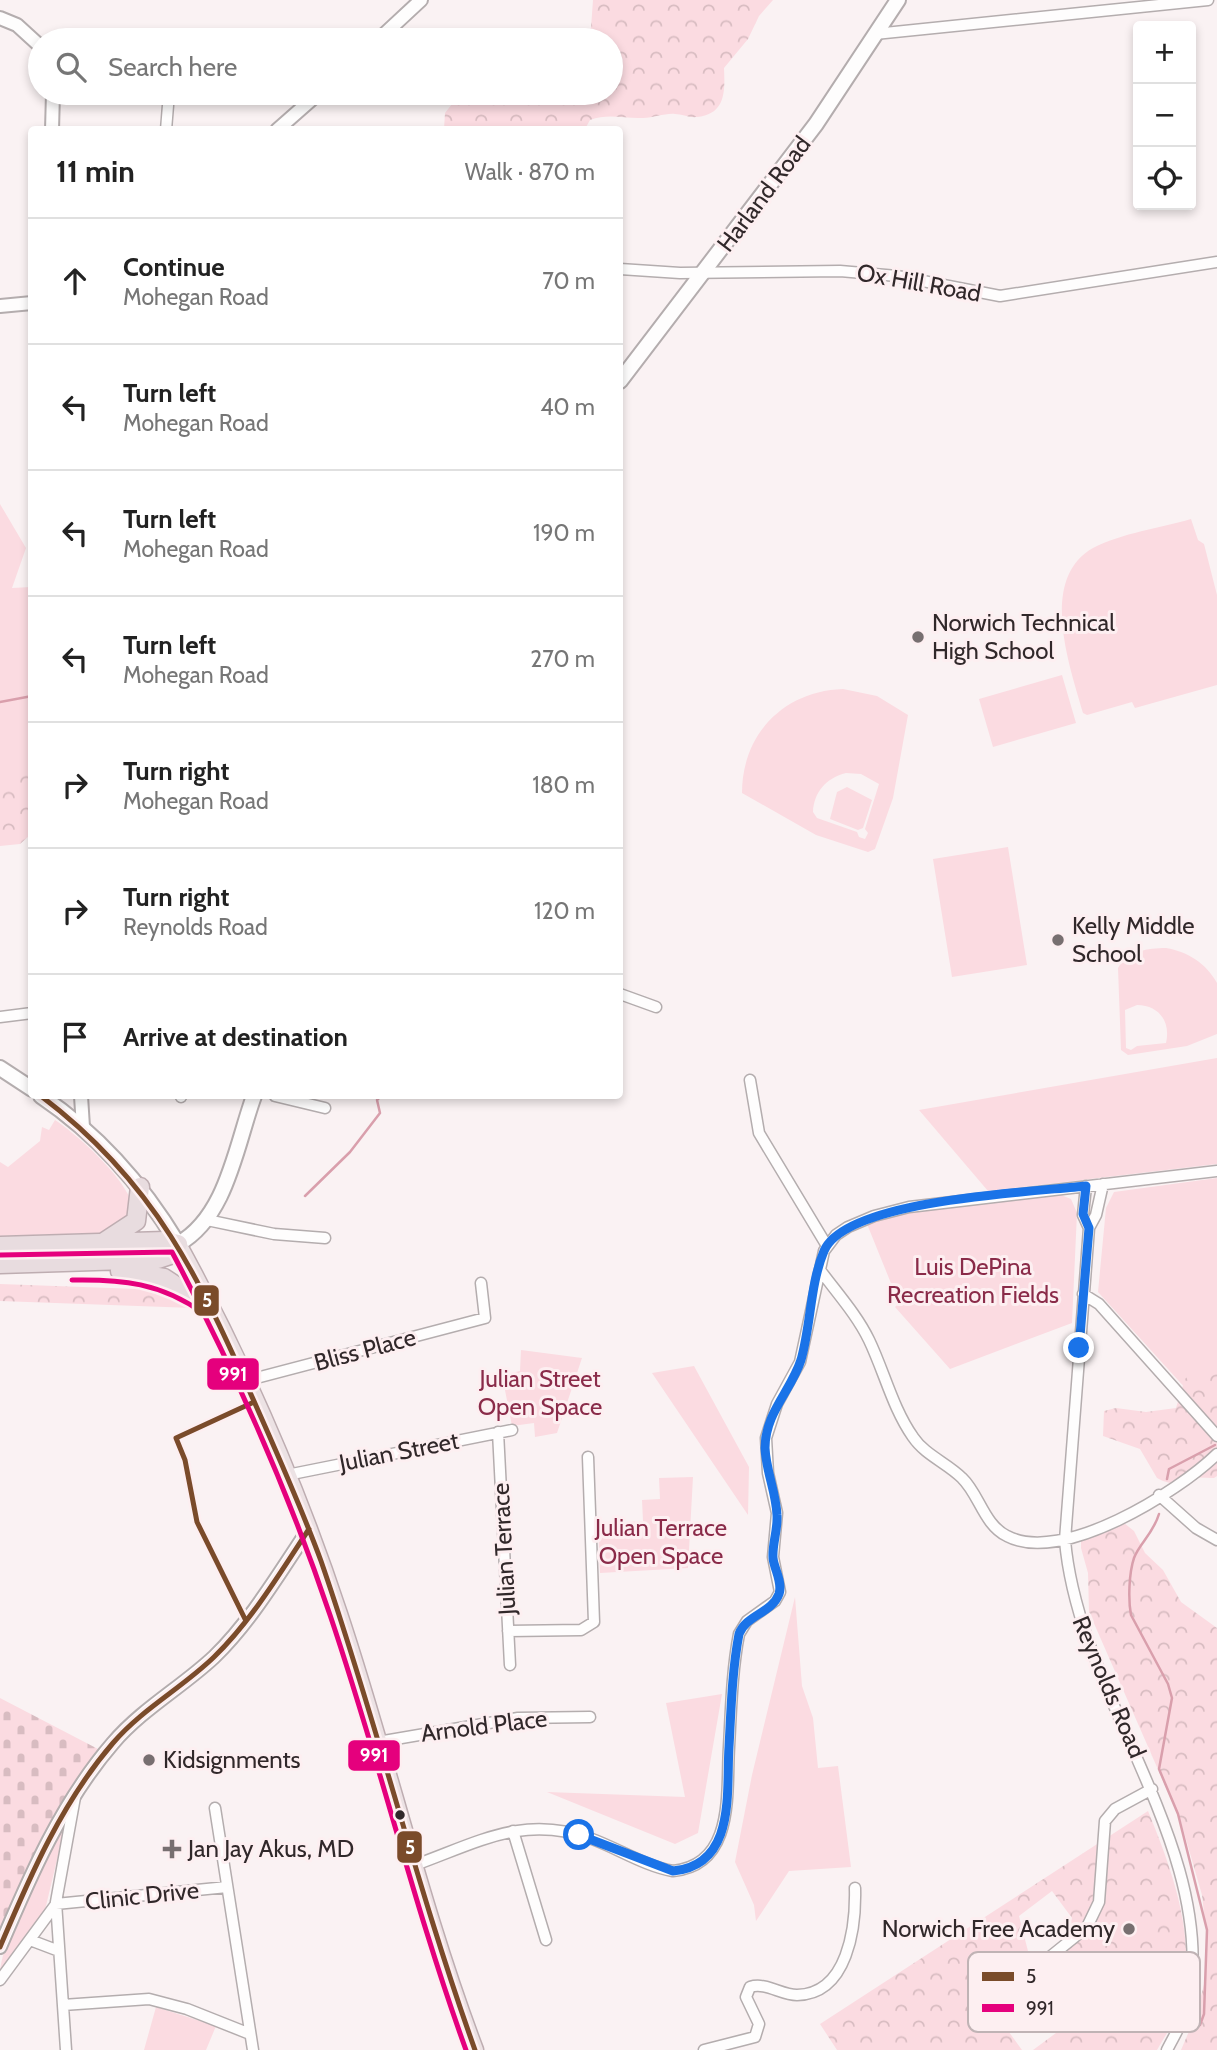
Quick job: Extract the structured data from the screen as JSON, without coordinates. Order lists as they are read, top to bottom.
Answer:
{
  "streets": {
    "main road": ["Harland Road"],
    "street": [
      "Ox Hill Road",
      "Bliss Place",
      "Julian Street",
      "Julian Terrace",
      "Reynolds Road",
      "Arnold Place",
      "Clinic Drive"
    ]
  },
  "crossings": [
    ["Harland Road", "Ox Hill Road"],
    ["Julian Street", "Julian Terrace"]
  ],
  "parks": ["Luis DePina Recreation Fields", "Julian Street Open Space", "Julian Terrace Open Space"],
  "places": {
    "other": [
      "Norwich Technical High School",
      "Kelly Middle School",
      "Kidsignments",
      "Norwich Free Academy"
    ],
    "health": ["Jan Jay Akus, MD"]
  },
  "lines": ["transit line 5", "transit line 991"],
  "legend": ["5", "991"],
  "page": {
    "map_buttons": ["+", "−"],
    "search": "Search here",
    "heading": ["11 min", "Walk · 870 m"],
    "list": [
      ["Continue", "Mohegan Road", "70 m"],
      ["Turn left", "Mohegan Road", "40 m"],
      ["Turn left", "Mohegan Road", "190 m"],
      ["Turn left", "Mohegan Road", "270 m"],
      ["Turn right", "Mohegan Road", "180 m"],
      ["Turn right", "Reynolds Road", "120 m"],
      "Arrive at destination"
    ]
  }
}
